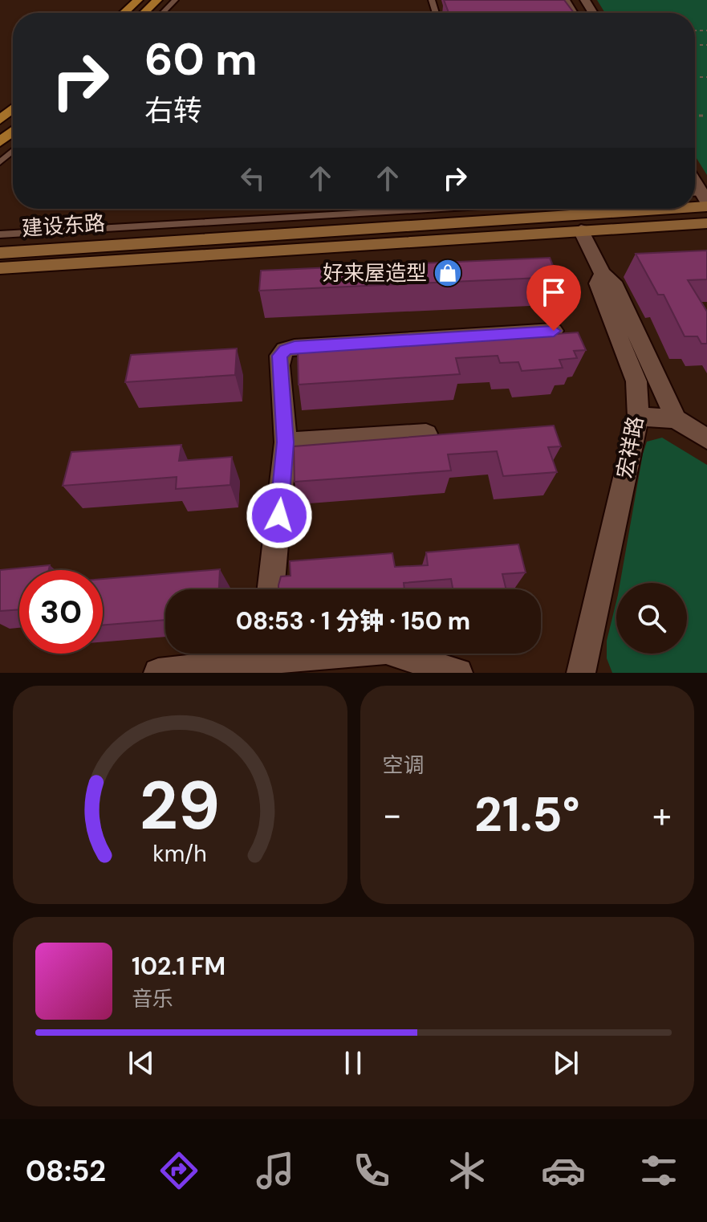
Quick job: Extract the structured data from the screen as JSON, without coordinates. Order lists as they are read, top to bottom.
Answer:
{
  "streets": {
    "main road": ["建设东路"],
    "street": ["宏祥路"]
  },
  "crossings": [
    ["建设东路", "宏祥路"]
  ],
  "places": {
    "shop": ["好来屋造型"]
  },
  "page": {
    "turn": ["60 m", "右转"],
    "limit": "30",
    "trip": "08:53 · 1 分钟 · 150 m",
    "tile": "空调",
    "heat": ["−", "21.5°", "+"],
    "song": ["102.1 FM", "音乐"],
    "tabs": "08:52",
    "gauge": ["29", "km/h"]
  }
}
